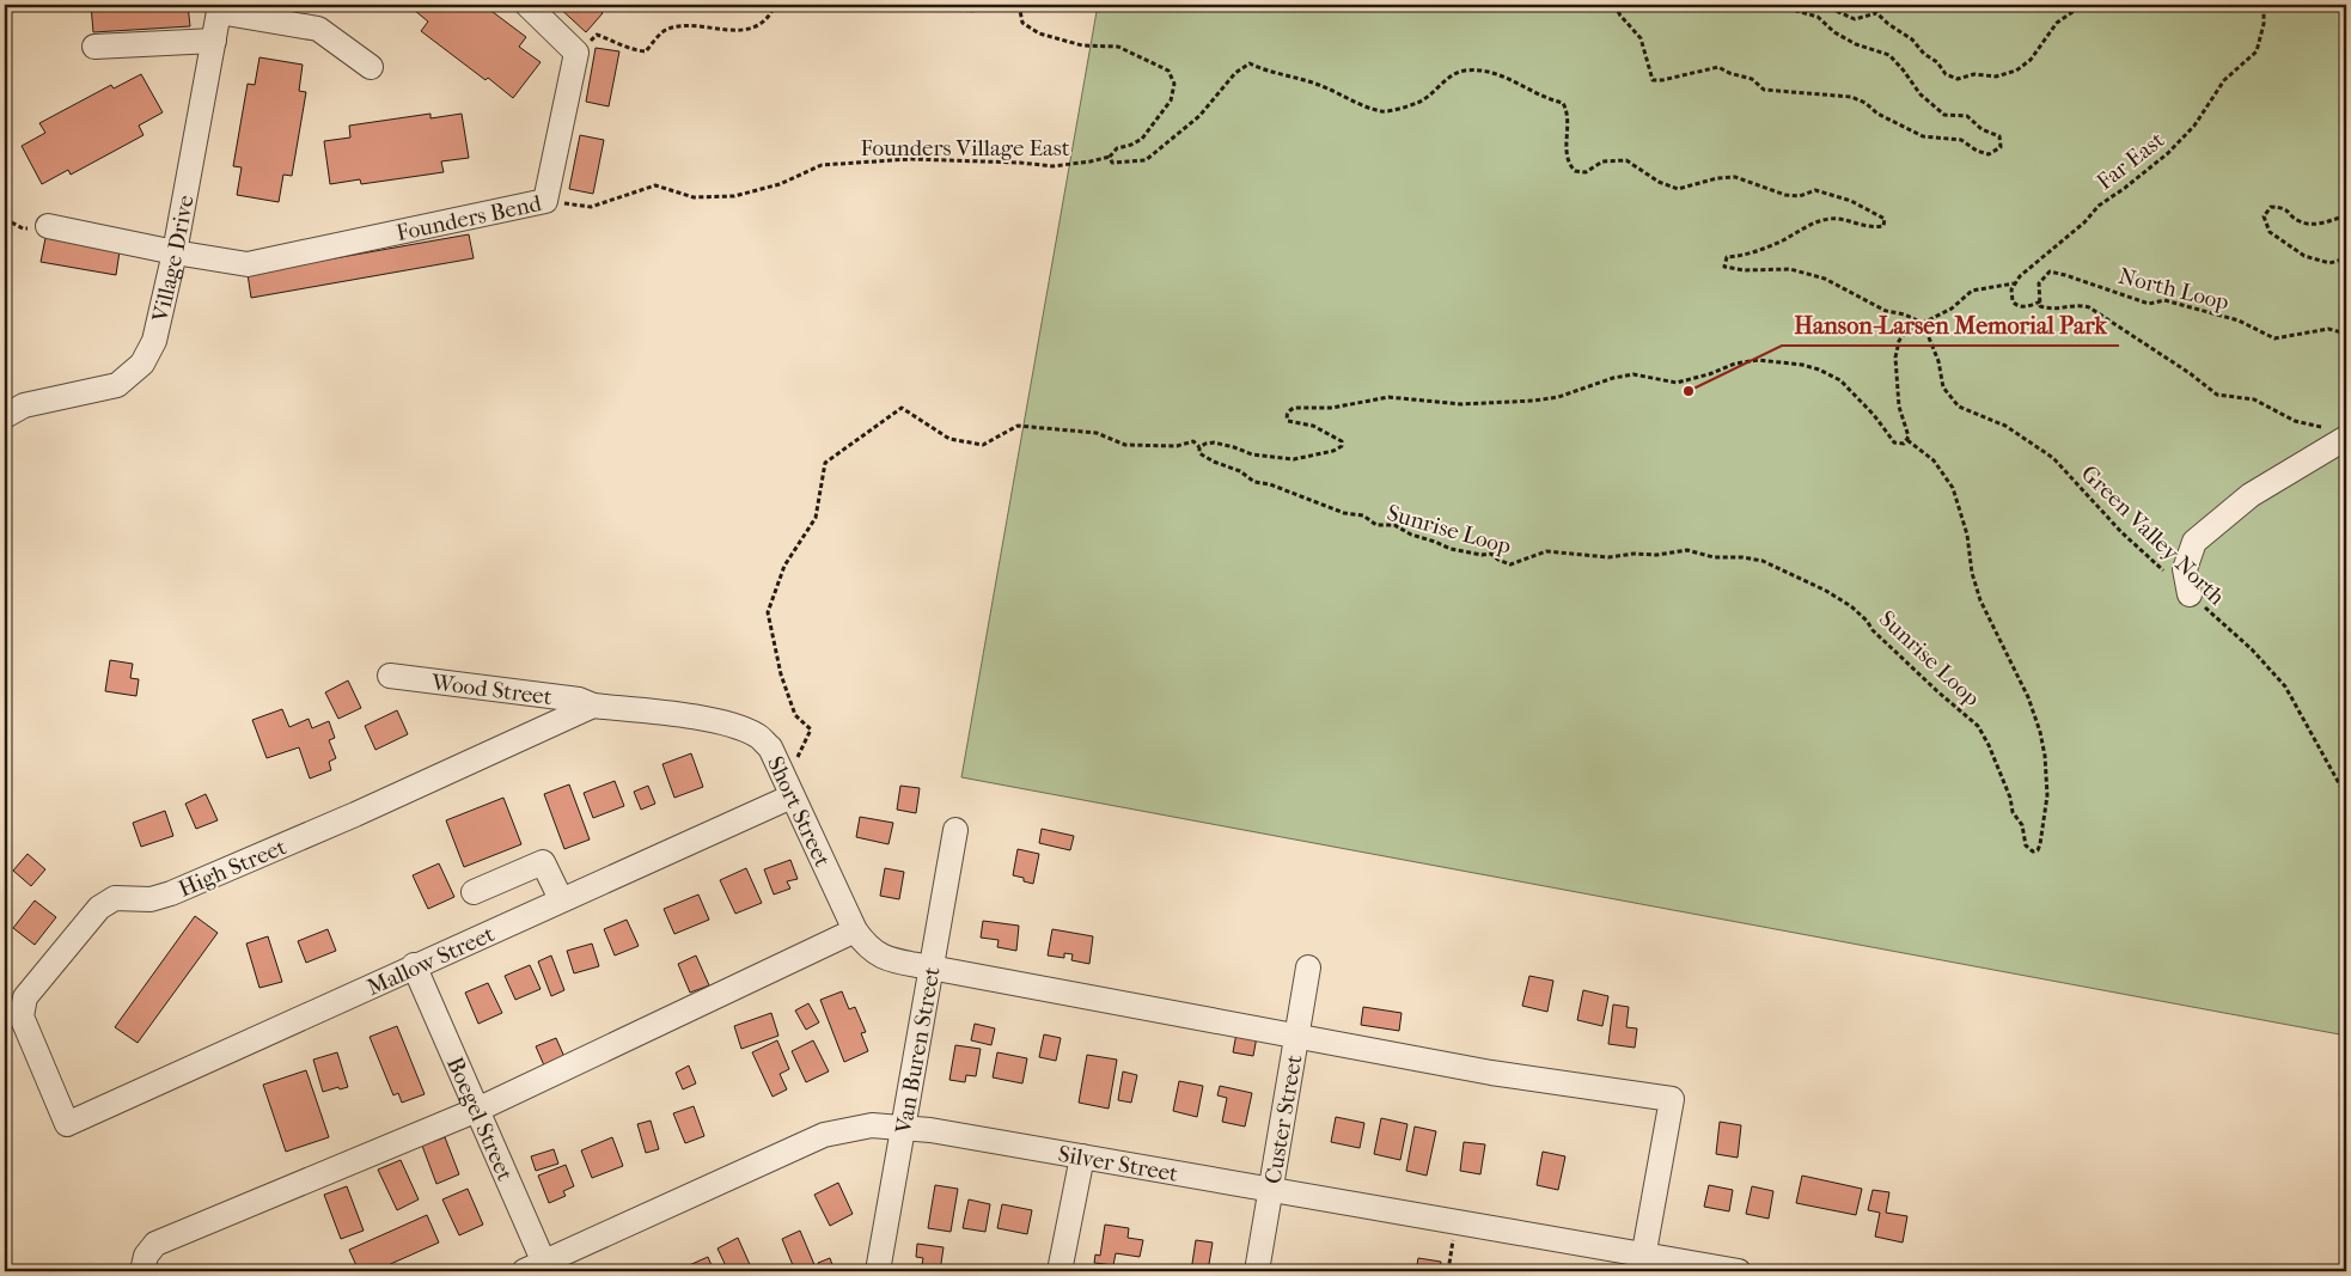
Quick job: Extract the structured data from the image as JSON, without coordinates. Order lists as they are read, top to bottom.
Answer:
{
  "streets": {
    "street": [
      "Founders Bend",
      "Village Drive",
      "Wood Street",
      "Short Street",
      "High Street",
      "Mallow Street",
      "Van Buren Street",
      "Boegel Street",
      "Custer Street",
      "Silver Street"
    ],
    "path": [
      "Founders Village East",
      "Far East",
      "North Loop",
      "Sunrise Loop",
      "Green Valley North"
    ]
  },
  "crossings": [
    ["Founders Village East", "Founders Bend"],
    ["Founders Bend", "Village Drive"],
    ["Wood Street", "Short Street"],
    ["Wood Street", "High Street"],
    ["Short Street", "High Street"],
    ["Short Street", "Mallow Street"],
    ["Short Street", "Van Buren Street"],
    ["Short Street", "Custer Street"],
    ["Short Street", "Silver Street"],
    ["High Street", "Mallow Street"],
    ["Mallow Street", "Boegel Street"],
    ["Van Buren Street", "Silver Street"],
    ["Boegel Street", "Silver Street"],
    ["Custer Street", "Silver Street"]
  ],
  "places": ["Hanson-Larsen Memorial Park"]
}
